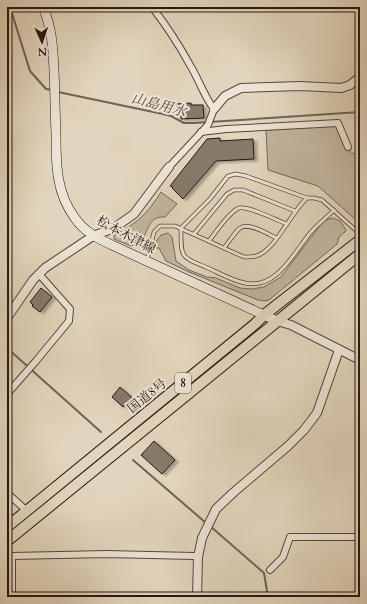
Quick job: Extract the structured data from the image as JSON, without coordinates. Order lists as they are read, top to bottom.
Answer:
{
  "streets": {
    "highway": ["8", "国道8号"],
    "main road": ["松本木津線"]
  },
  "crossings": [
    ["松本木津線", "国道8号"]
  ],
  "water": ["山島用水"],
  "north": "bottom"
}
